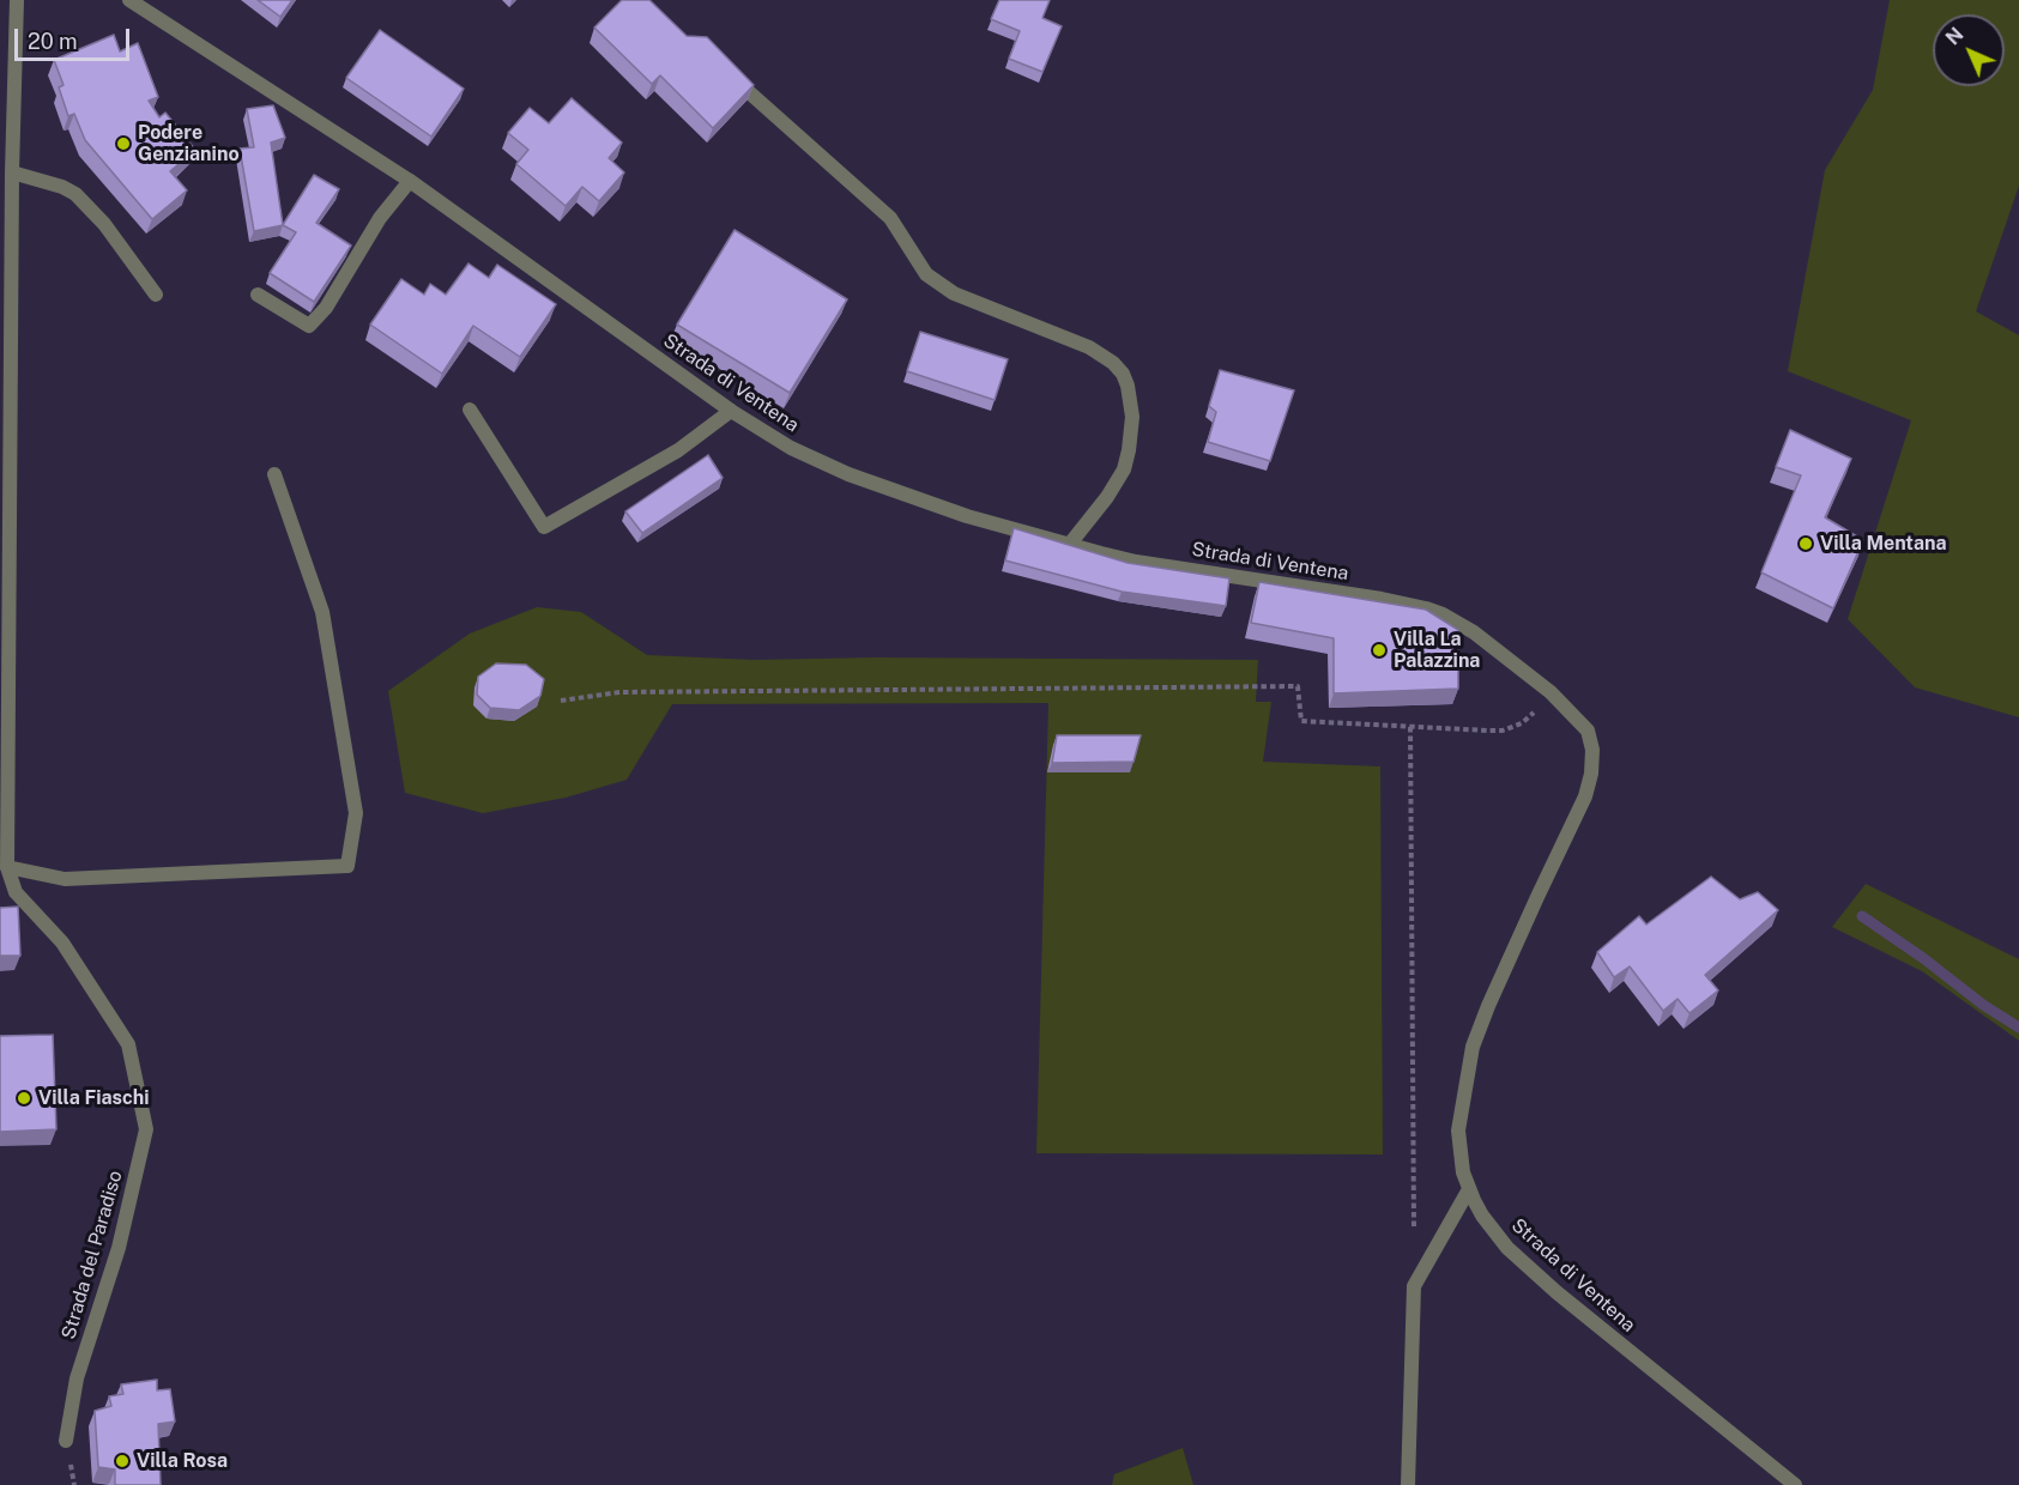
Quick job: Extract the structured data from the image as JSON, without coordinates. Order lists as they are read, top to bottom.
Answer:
{
  "streets": {
    "street": ["Strada di Ventena", "Strada del Paradiso"]
  },
  "places": [
    "Podere Genzianino",
    "Villa Mentana",
    "Villa La Palazzina",
    "Villa Fiaschi",
    "Villa Rosa"
  ],
  "scale_bar": "20 m",
  "north": "top left"
}
